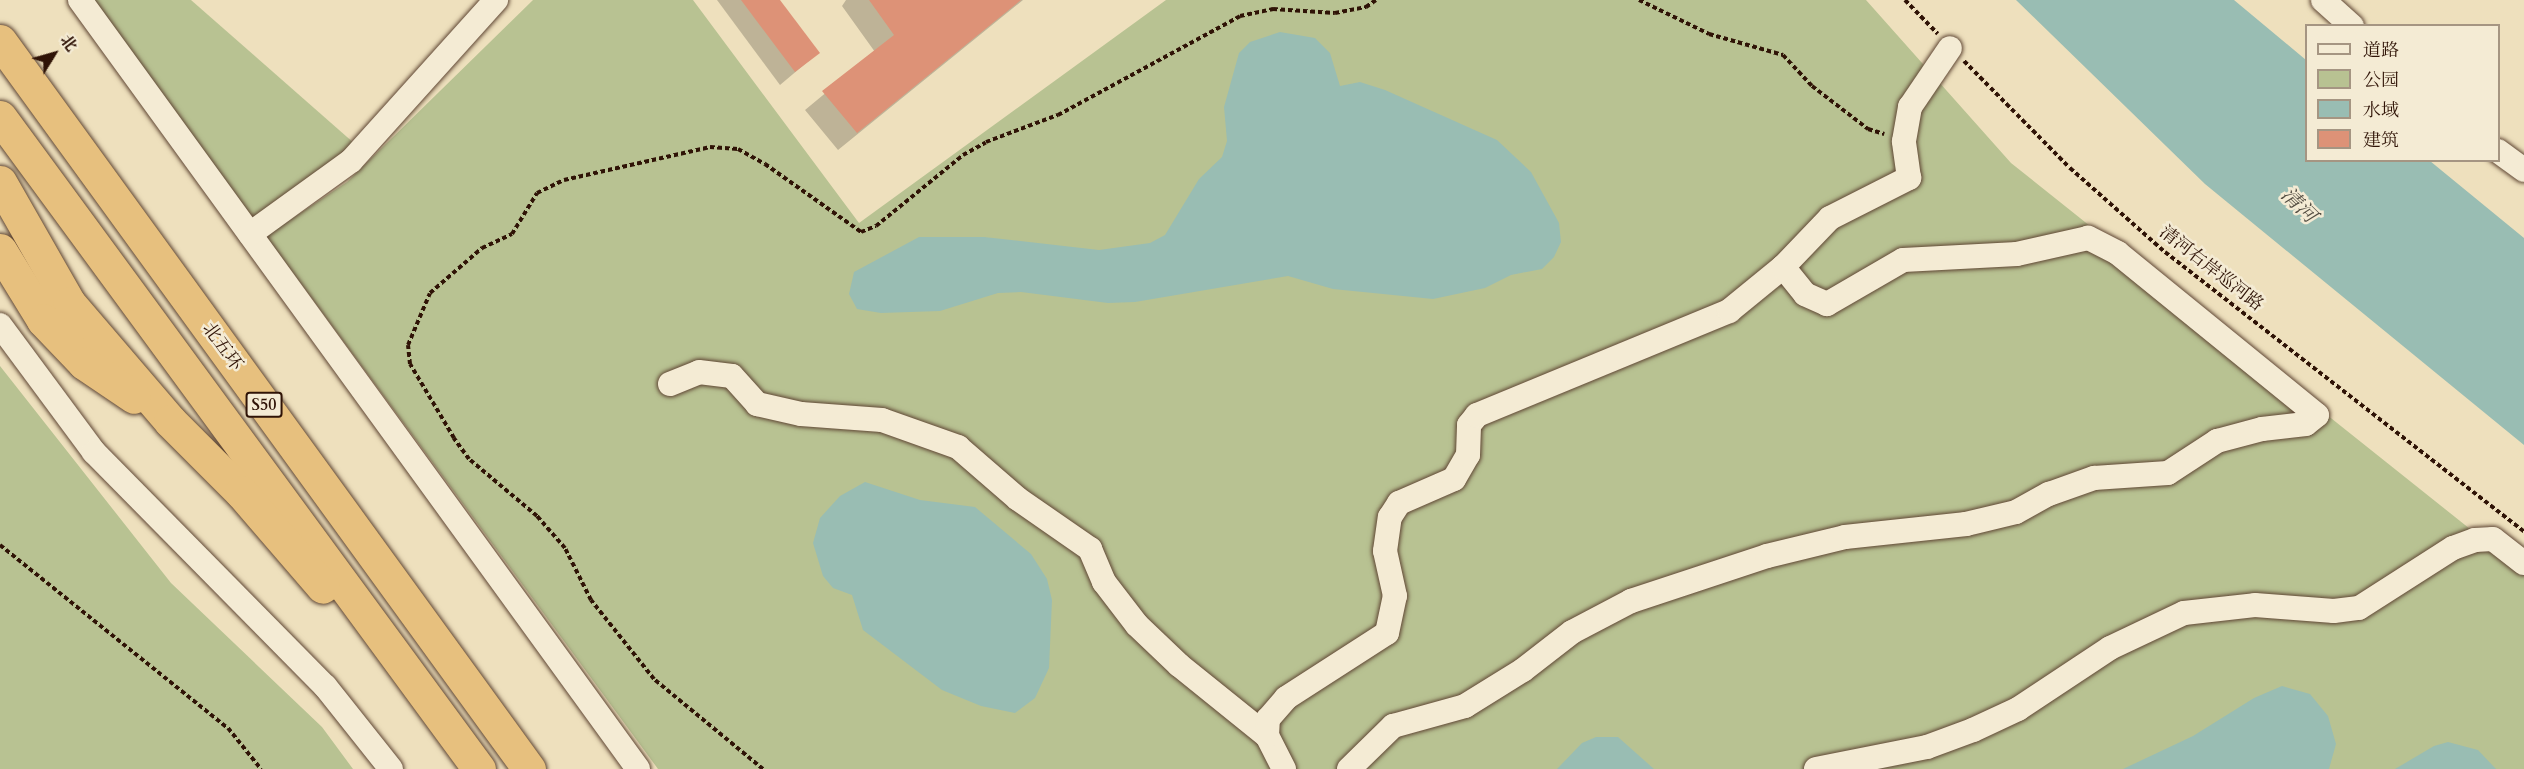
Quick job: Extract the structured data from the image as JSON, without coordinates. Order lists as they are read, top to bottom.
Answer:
{
  "streets": {
    "highway": ["北五环", "S50"],
    "path": ["清河右岸巡河路"]
  },
  "water": ["清河"],
  "legend": [
    "道路",
    "公园",
    "水域",
    "建筑"
  ],
  "north": "top right"
}
